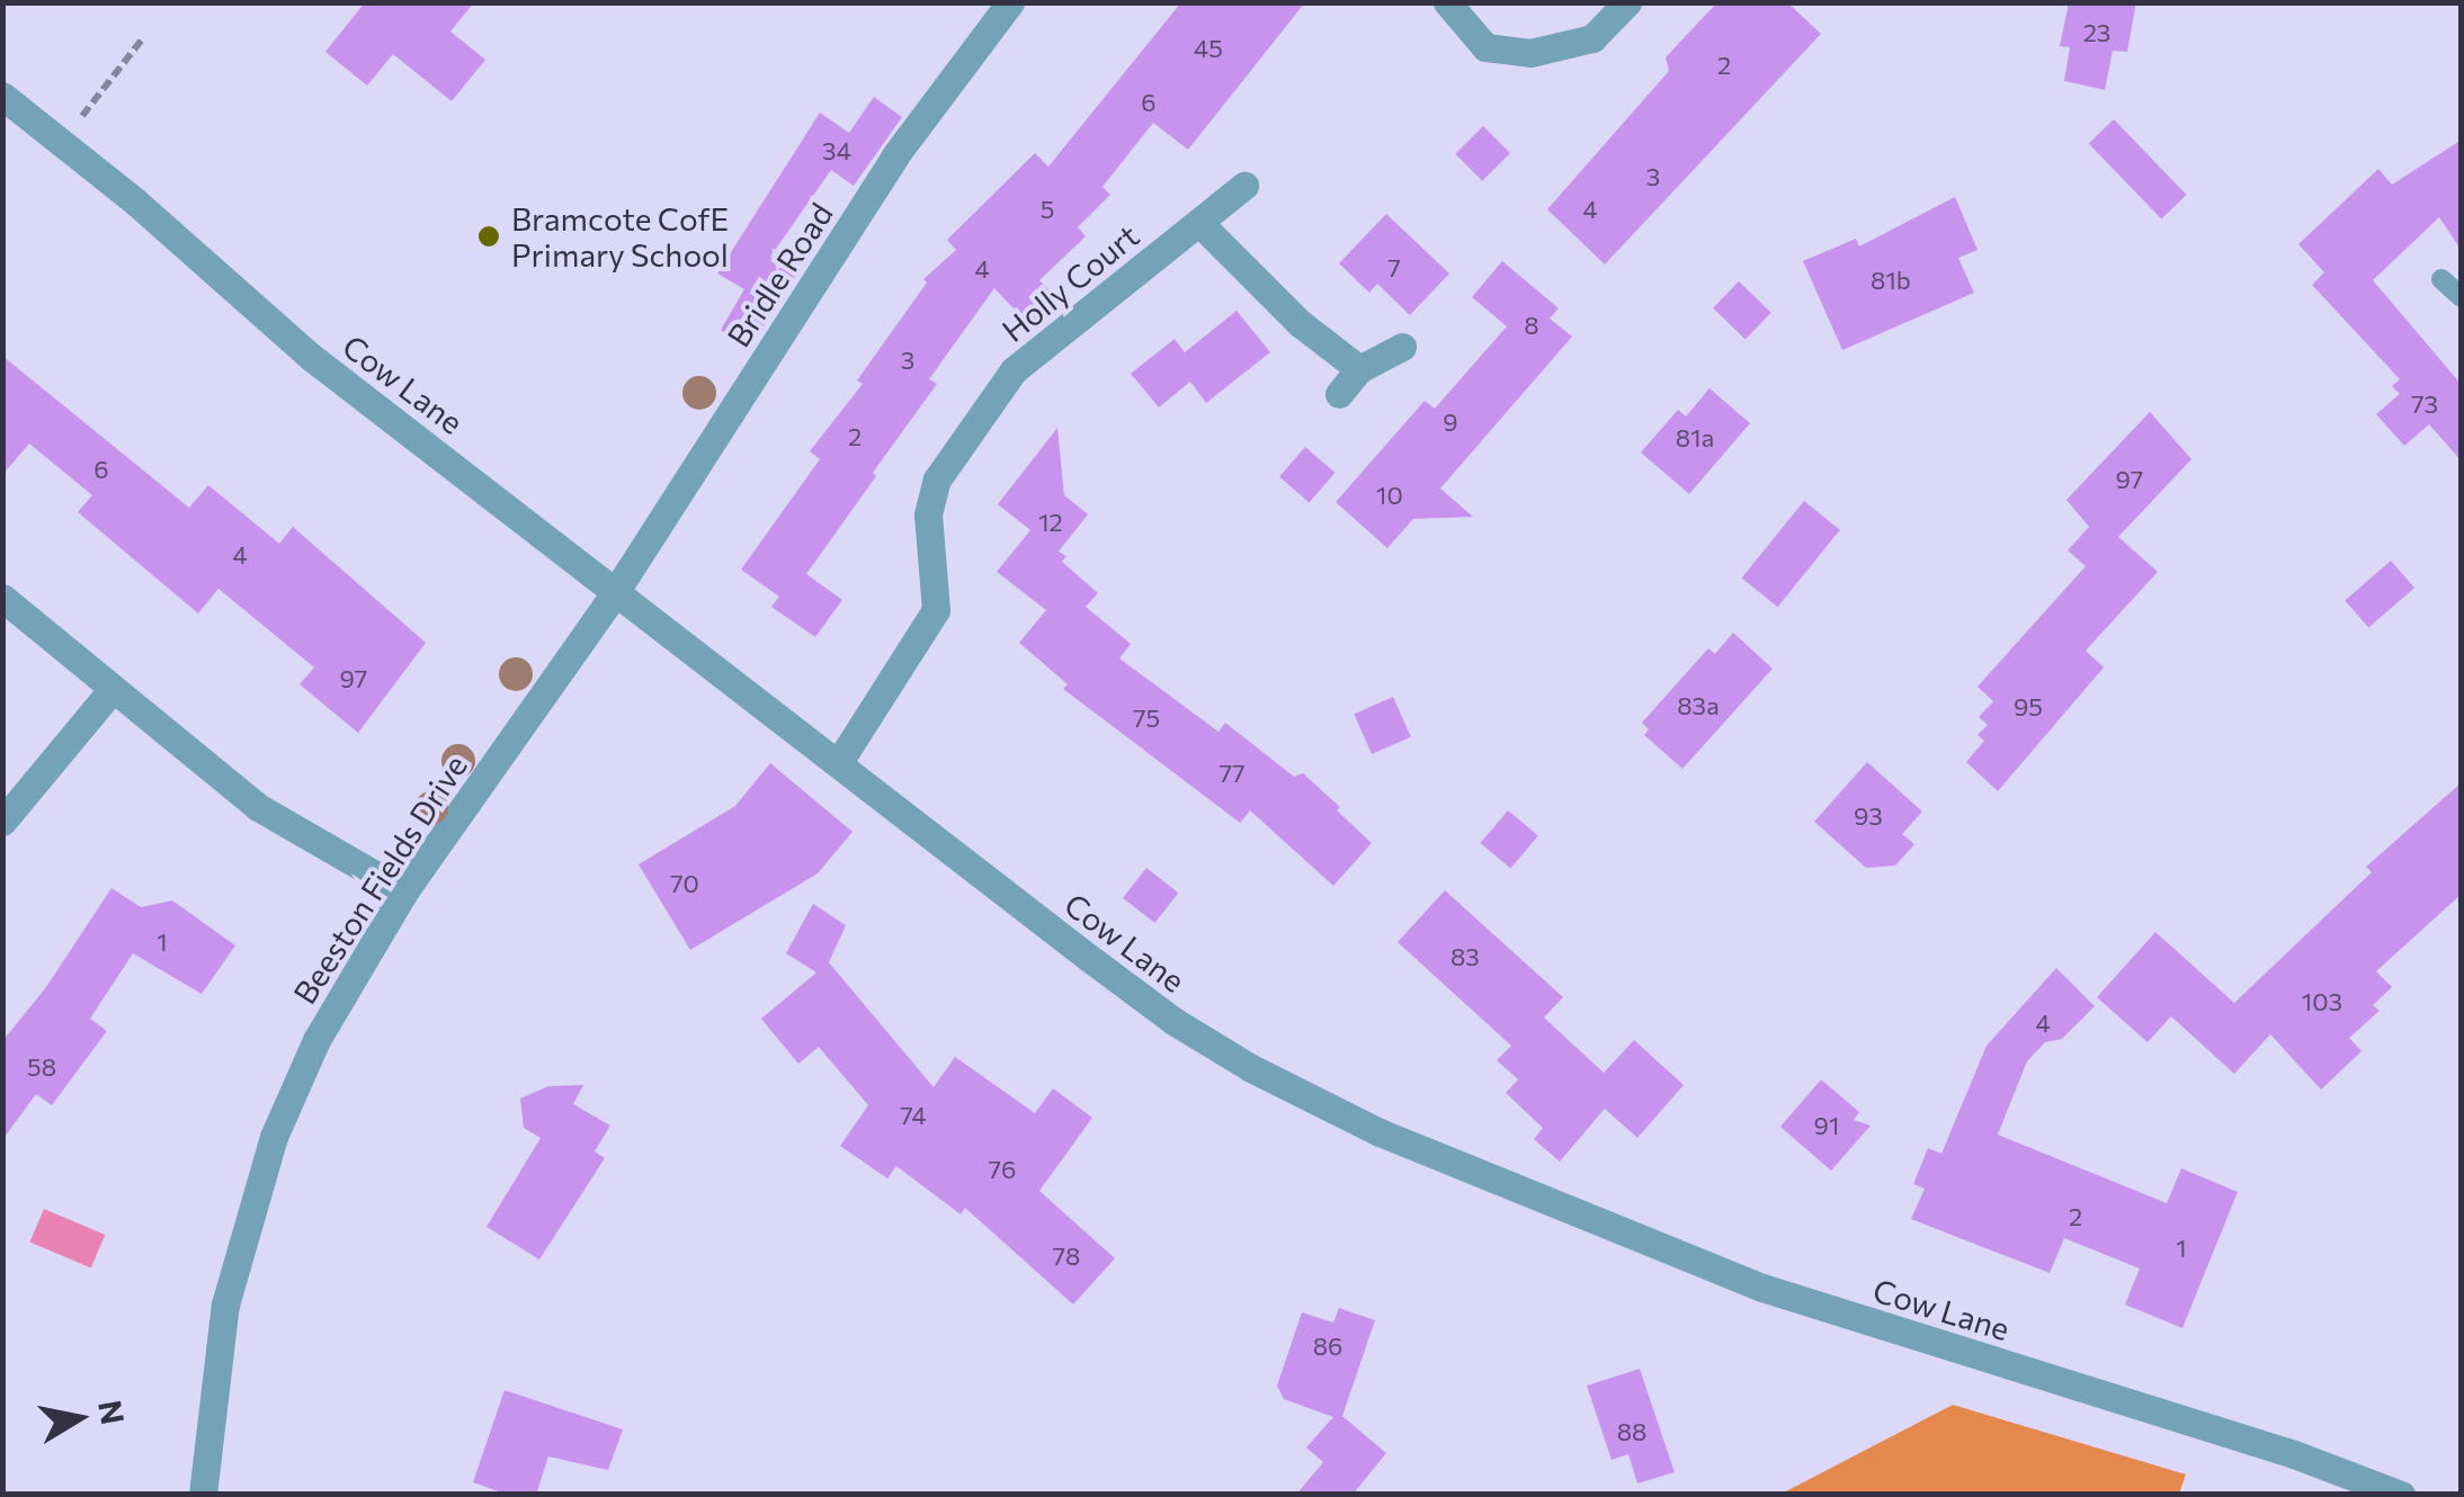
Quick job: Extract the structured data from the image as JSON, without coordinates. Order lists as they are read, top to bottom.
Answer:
{
  "streets": {
    "street": [
      "Bridle Road",
      "Holly Court",
      "Cow Lane",
      "Beeston Fields Drive"
    ]
  },
  "crossings": [
    ["Bridle Road", "Cow Lane"],
    ["Bridle Road", "Beeston Fields Drive"],
    ["Holly Court", "Cow Lane"],
    ["Cow Lane", "Beeston Fields Drive"]
  ],
  "places": ["Bramcote CofE Primary School"],
  "house_numbers": [
    "23",
    "45",
    "2",
    "6",
    "34",
    "3",
    "5",
    "4",
    "7",
    "4",
    "81b",
    "8",
    "3",
    "73",
    "9",
    "2",
    "81a",
    "6",
    "97",
    "10",
    "12",
    "4",
    "97",
    "83a",
    "95",
    "75",
    "77",
    "93",
    "70",
    "1",
    "83",
    "103",
    "4",
    "58",
    "74",
    "91",
    "76",
    "2",
    "1",
    "78",
    "86",
    "88"
  ],
  "north": "right"
}
